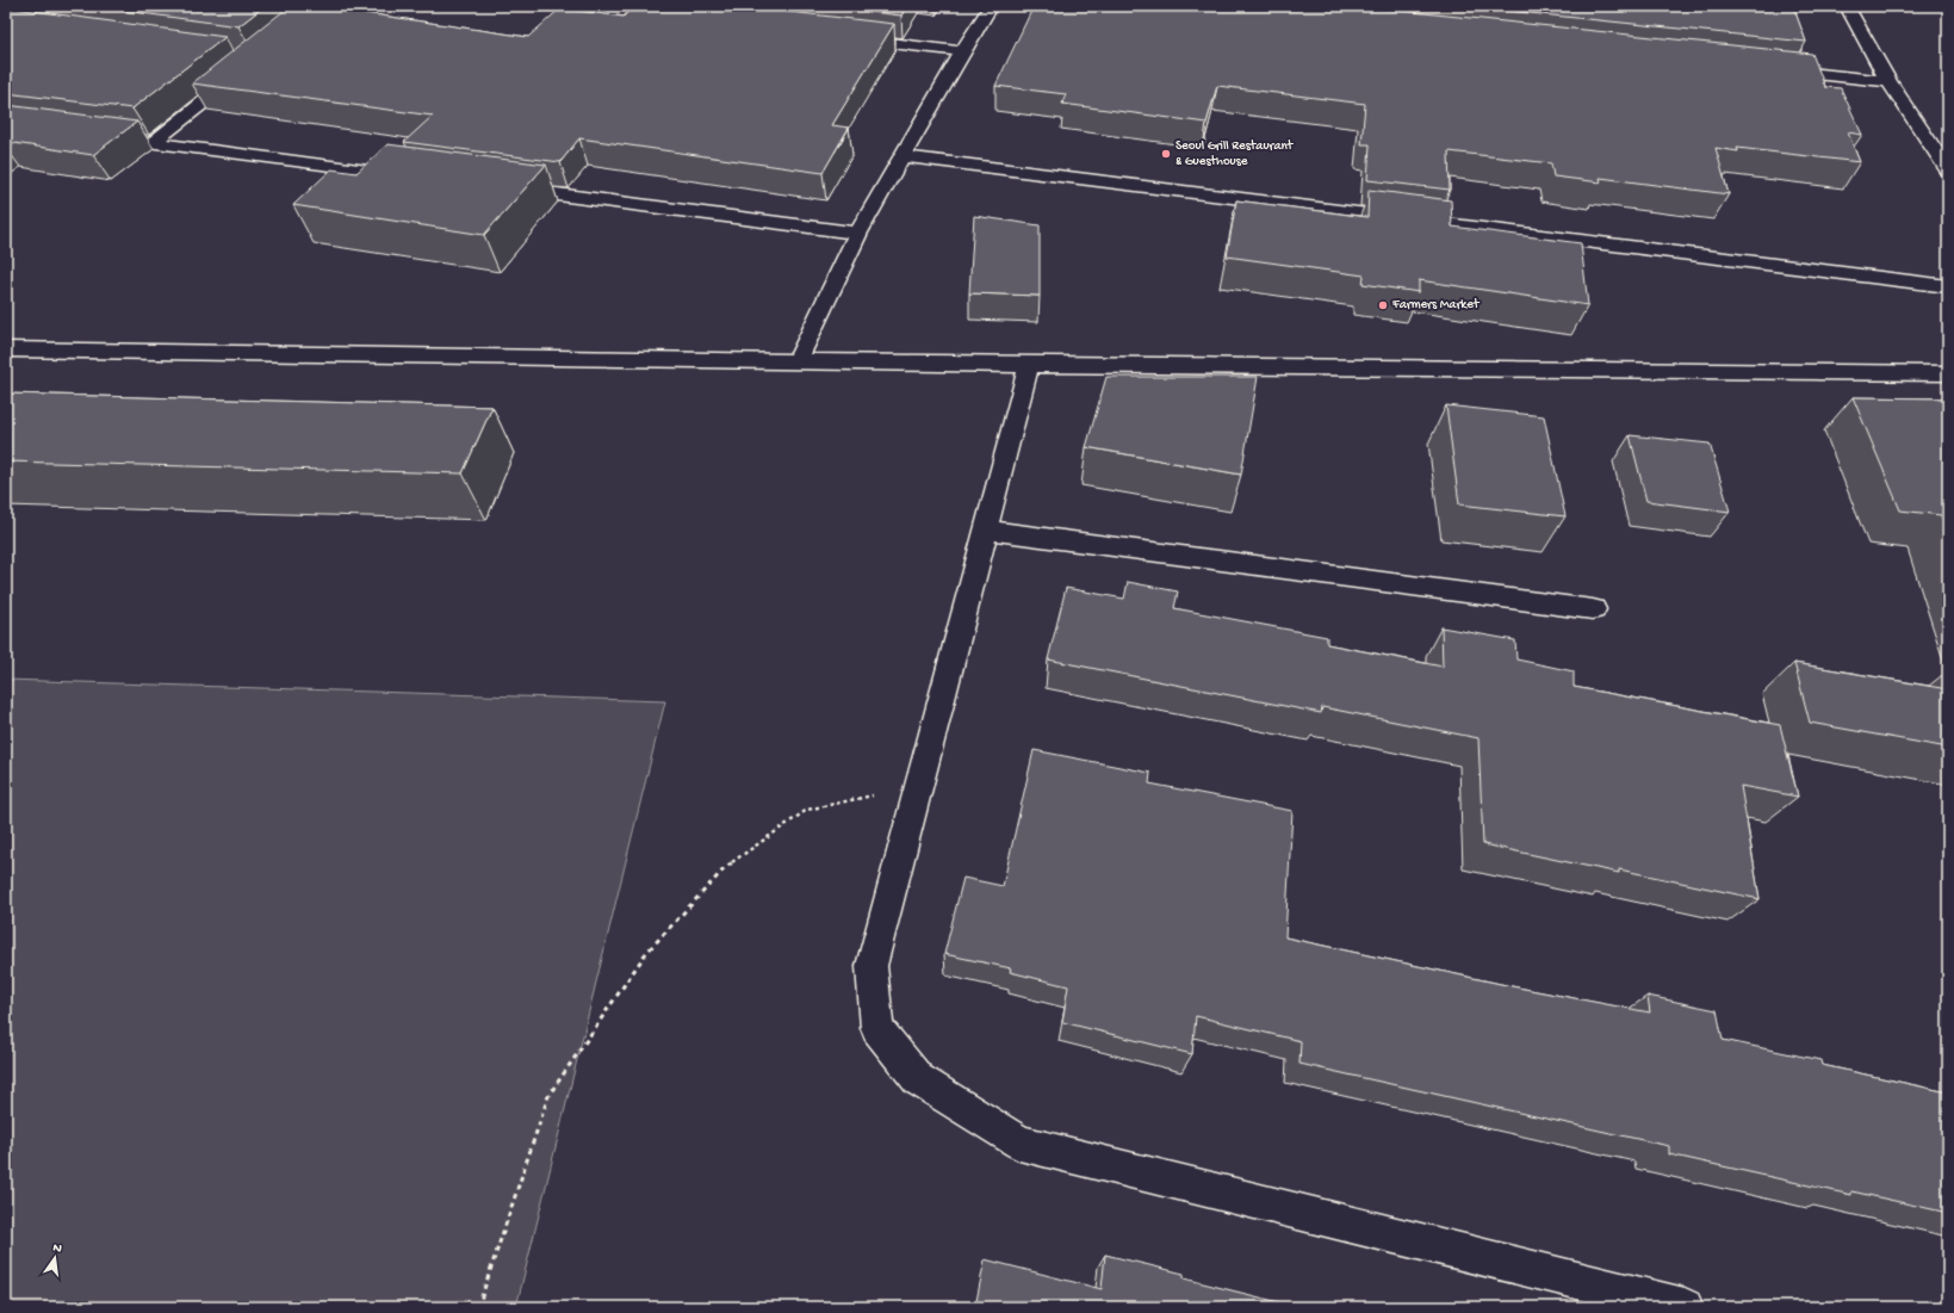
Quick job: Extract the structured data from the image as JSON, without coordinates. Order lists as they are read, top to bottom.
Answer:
{
  "places": ["Seoul Grill Restaurant & Guesthouse", "Farmers Market"],
  "north": "top"
}
